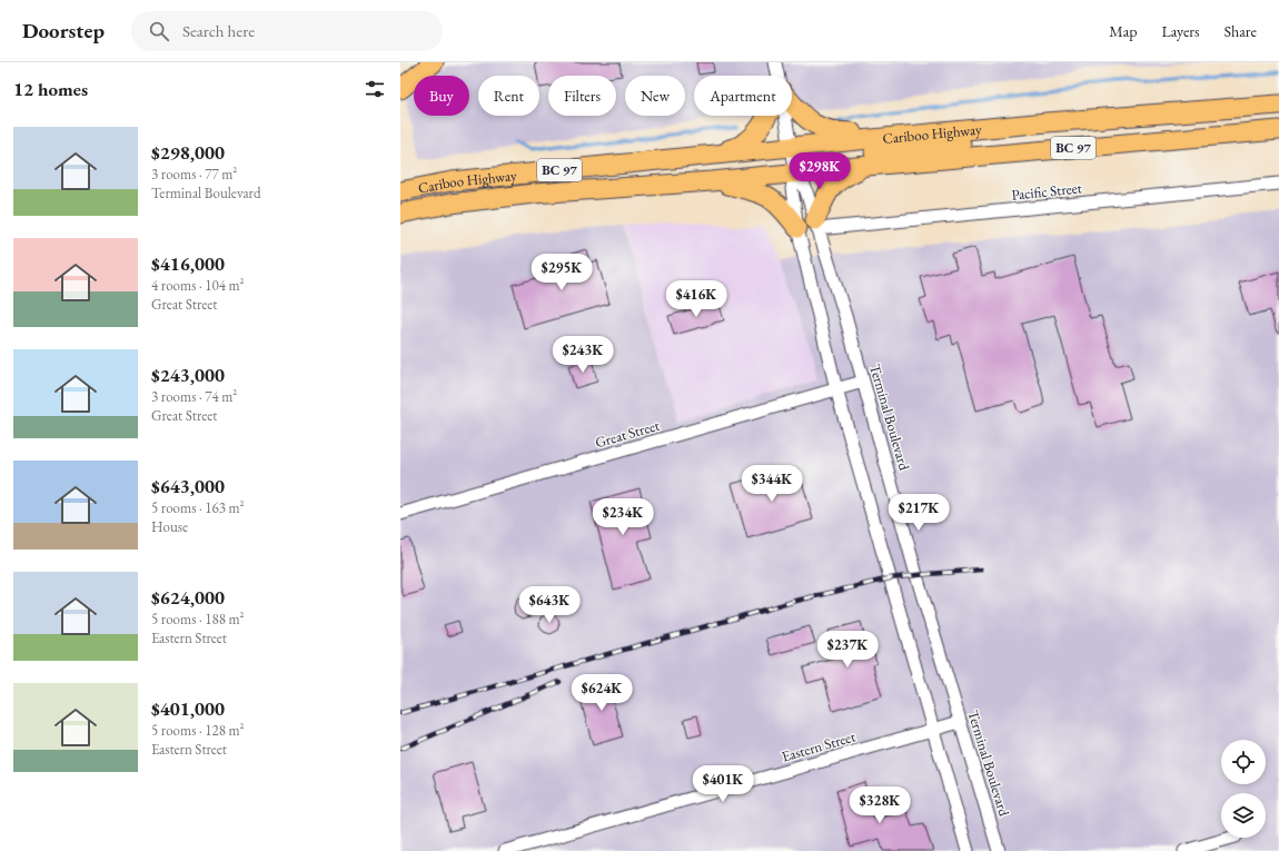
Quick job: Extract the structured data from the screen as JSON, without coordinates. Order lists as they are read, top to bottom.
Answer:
{
  "streets": {
    "highway": ["Cariboo Highway", "BC 97"],
    "street": [
      "Pacific Street",
      "Terminal Boulevard",
      "Great Street",
      "Eastern Street"
    ]
  },
  "crossings": [
    ["Cariboo Highway", "Terminal Boulevard"],
    ["Pacific Street", "Terminal Boulevard"],
    ["Terminal Boulevard", "Great Street"],
    ["Terminal Boulevard", "Eastern Street"]
  ],
  "page": {
    "header": "Doorstep",
    "search": "Search here",
    "nav": ["Map", "Layers", "Share"],
    "heading": "12 homes",
    "chip": [
      "Buy",
      "Rent",
      "Filters",
      "New",
      "Apartment"
    ],
    "list": [
      {
        "name": "$298,000",
        "note": "3 rooms · 77 m² · Terminal Boulevard"
      },
      {
        "name": "$416,000",
        "note": "4 rooms · 104 m² · Great Street"
      },
      {
        "name": "$243,000",
        "note": "3 rooms · 74 m² · Great Street"
      },
      {
        "name": "$643,000",
        "note": "5 rooms · 163 m² · House"
      },
      {
        "name": "$624,000",
        "note": "5 rooms · 188 m² · Eastern Street"
      },
      {
        "name": "$401,000",
        "note": "5 rooms · 128 m² · Eastern Street"
      }
    ],
    "price": [
      "$298K",
      "$295K",
      "$416K",
      "$243K",
      "$344K",
      "$217K",
      "$234K",
      "$643K",
      "$237K",
      "$624K",
      "$401K",
      "$328K"
    ]
  }
}
